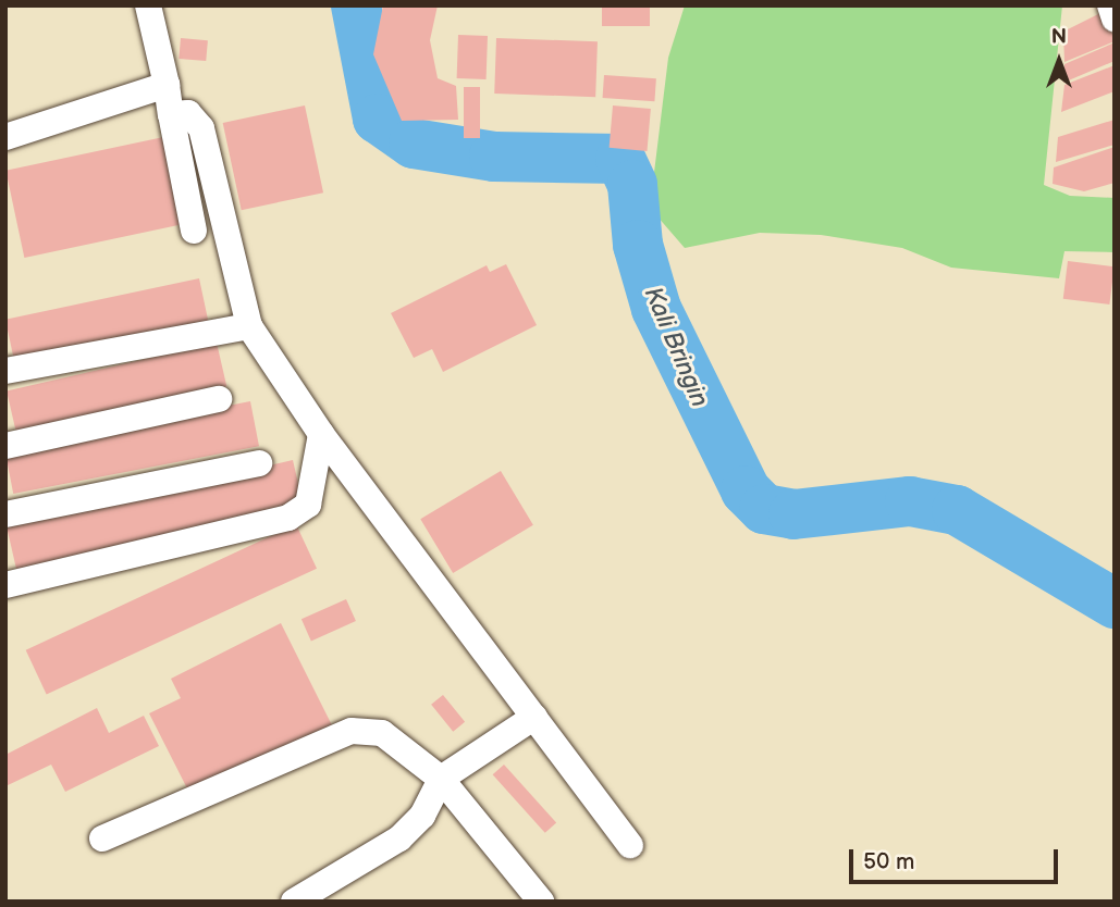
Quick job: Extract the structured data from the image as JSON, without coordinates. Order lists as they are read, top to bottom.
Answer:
{
  "water": ["Kali Bringin"],
  "scale_bar": "50 m",
  "north": "top"
}
